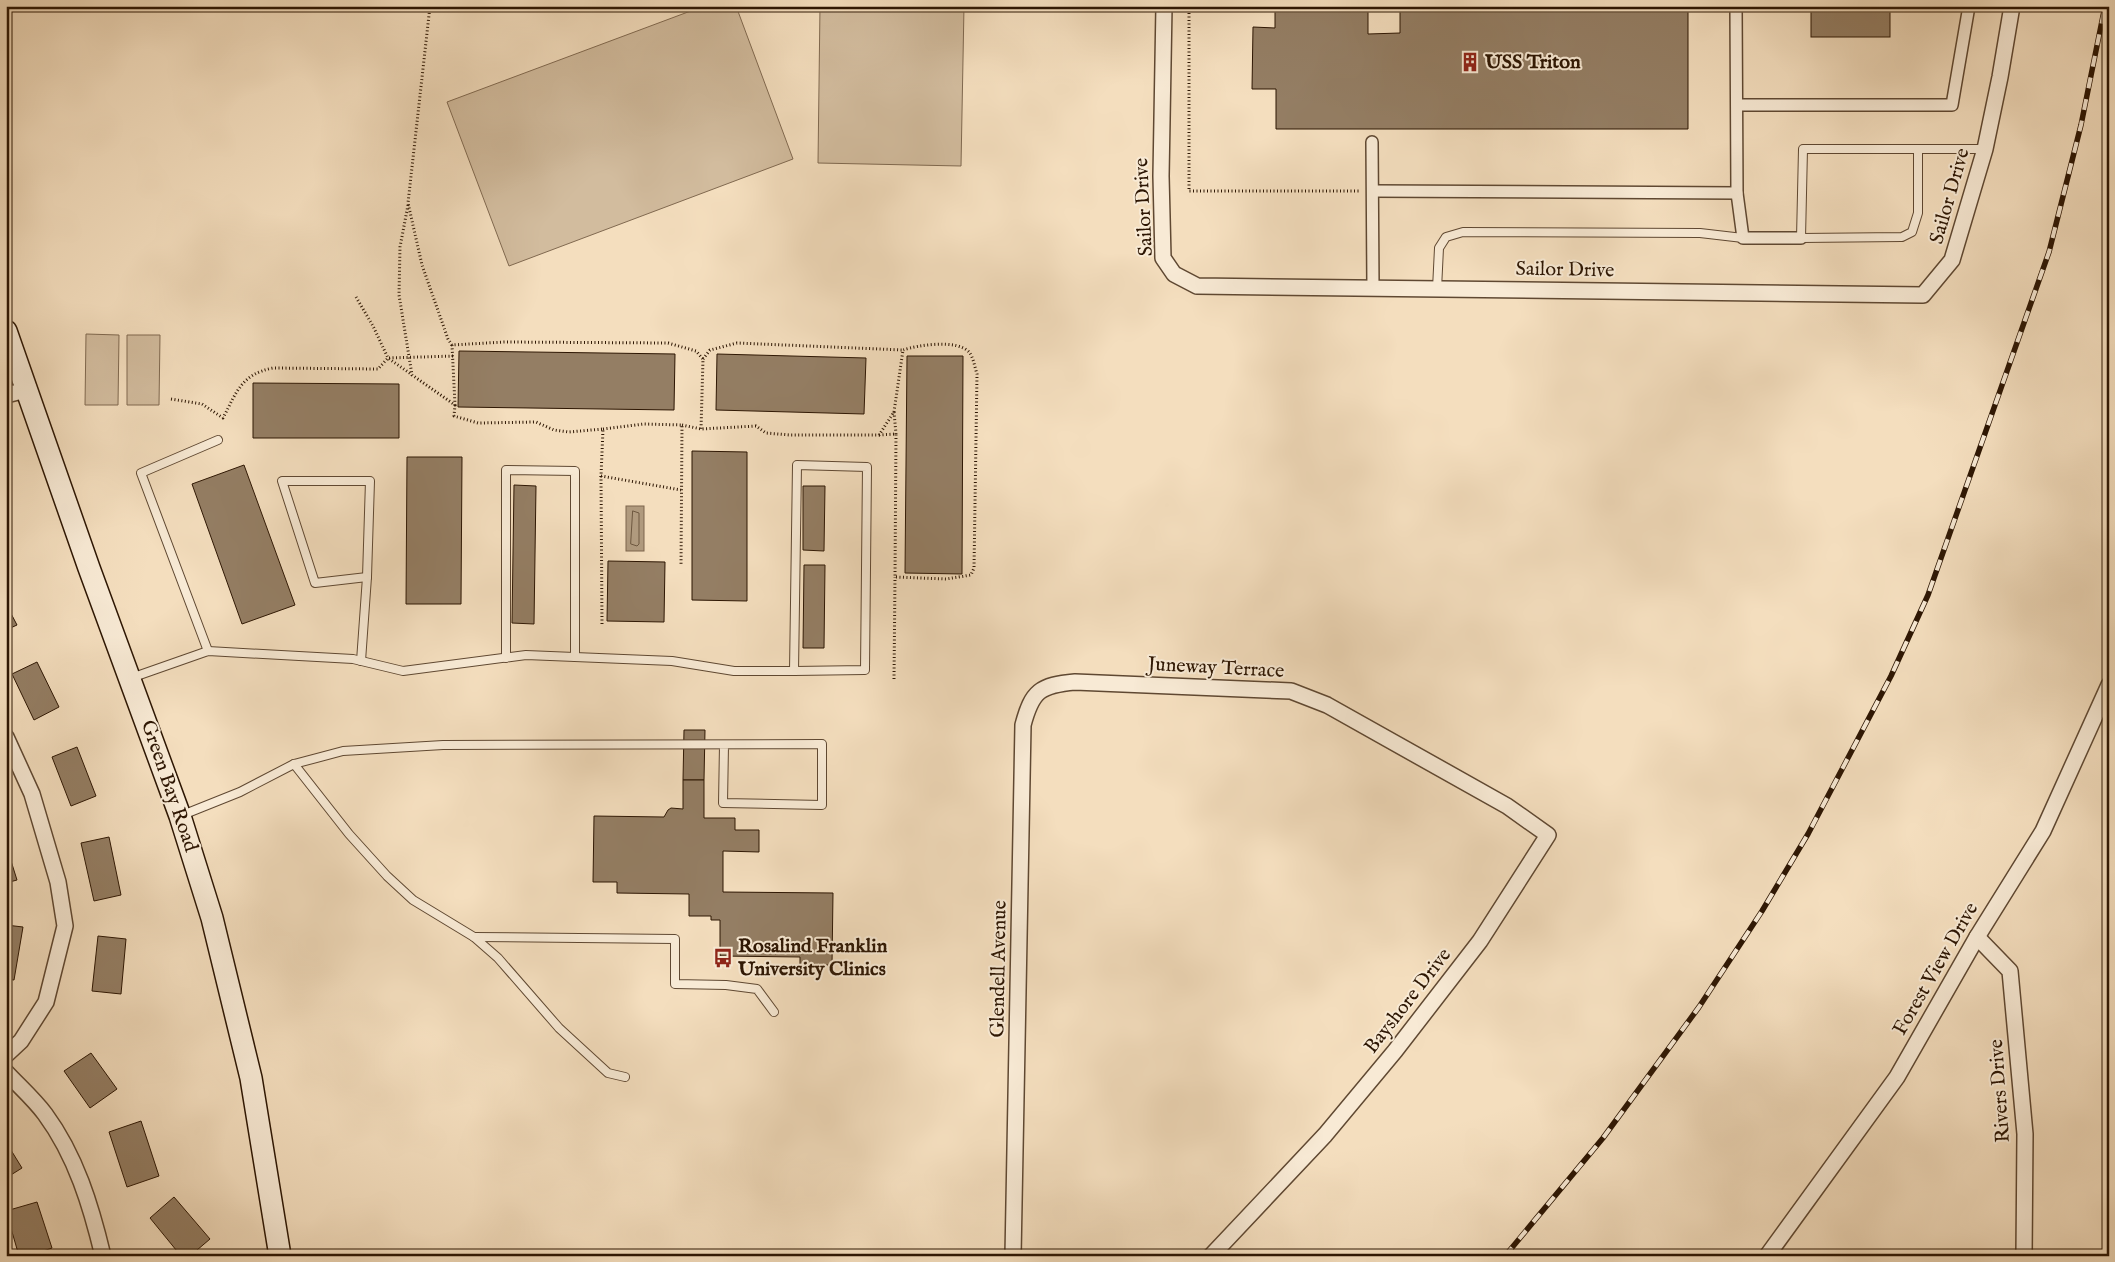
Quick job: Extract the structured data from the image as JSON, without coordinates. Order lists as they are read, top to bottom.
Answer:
{
  "streets": {
    "main road": ["Green Bay Road"],
    "street": [
      "Sailor Drive",
      "Juneway Terrace",
      "Glendell Avenue",
      "Forest View Drive",
      "Bayshore Drive",
      "Rivers Drive"
    ]
  },
  "crossings": [
    ["Juneway Terrace", "Glendell Avenue"],
    ["Juneway Terrace", "Bayshore Drive"],
    ["Forest View Drive", "Rivers Drive"]
  ],
  "places": {
    "building": ["USS Triton"],
    "bus stop": ["Rosalind Franklin University Clinics"]
  }
}
